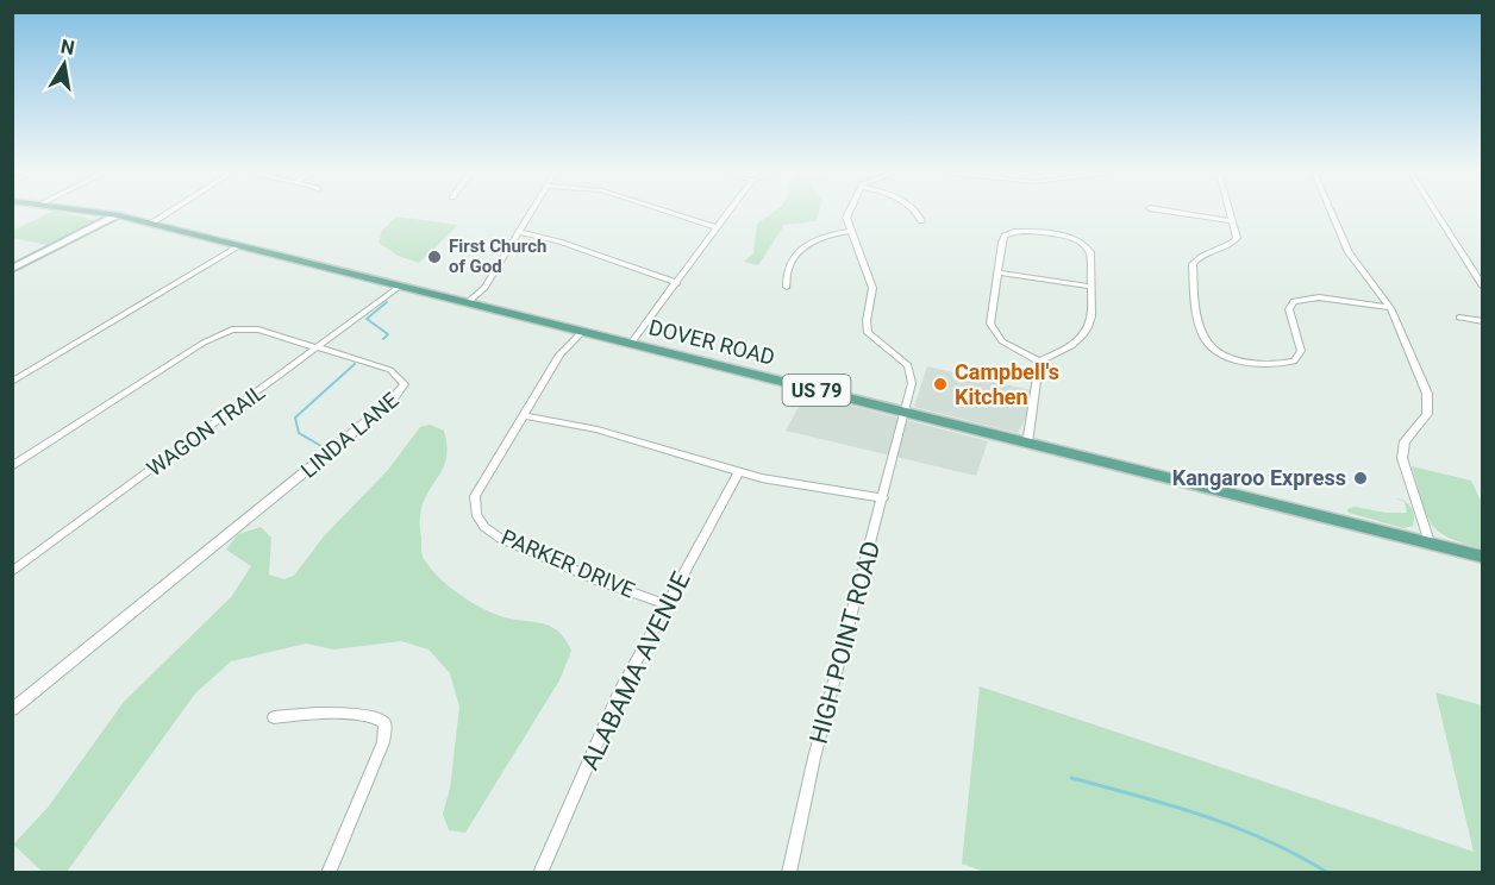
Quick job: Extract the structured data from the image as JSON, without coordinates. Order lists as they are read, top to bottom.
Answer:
{
  "streets": {
    "main road": ["DOVER ROAD", "US 79"],
    "street": [
      "WAGON TRAIL",
      "LINDA LANE",
      "PARKER DRIVE",
      "HIGH POINT ROAD",
      "ALABAMA AVENUE"
    ]
  },
  "crossings": [
    ["DOVER ROAD", "WAGON TRAIL"],
    ["DOVER ROAD", "PARKER DRIVE"],
    ["DOVER ROAD", "HIGH POINT ROAD"],
    ["WAGON TRAIL", "LINDA LANE"],
    ["PARKER DRIVE", "ALABAMA AVENUE"]
  ],
  "places": ["First Church of God", "Campbell's Kitchen", "Kangaroo Express"],
  "north": "top"
}
